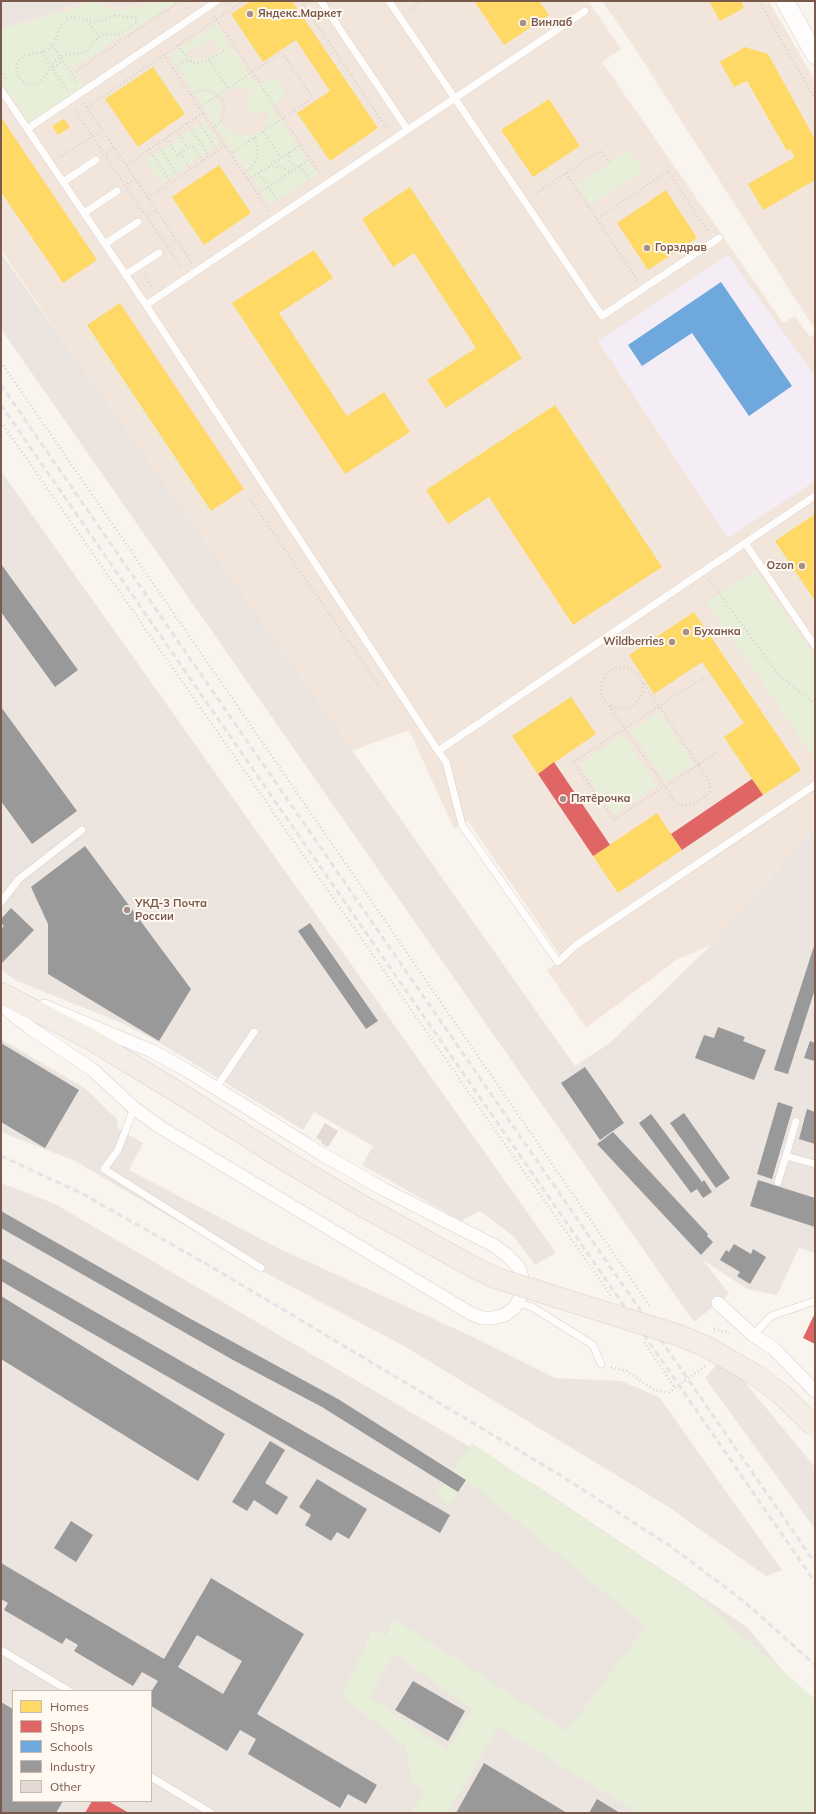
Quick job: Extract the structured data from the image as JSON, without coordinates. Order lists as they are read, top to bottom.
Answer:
{
  "places": [
    "Яндекс.Маркет",
    "Винлаб",
    "Горздрав",
    "Ozon",
    "Буханка",
    "Wildberries",
    "Пятёрочка",
    "УКД-3 Почта России"
  ],
  "legend": [
    "Homes",
    "Shops",
    "Schools",
    "Industry",
    "Other"
  ]
}
